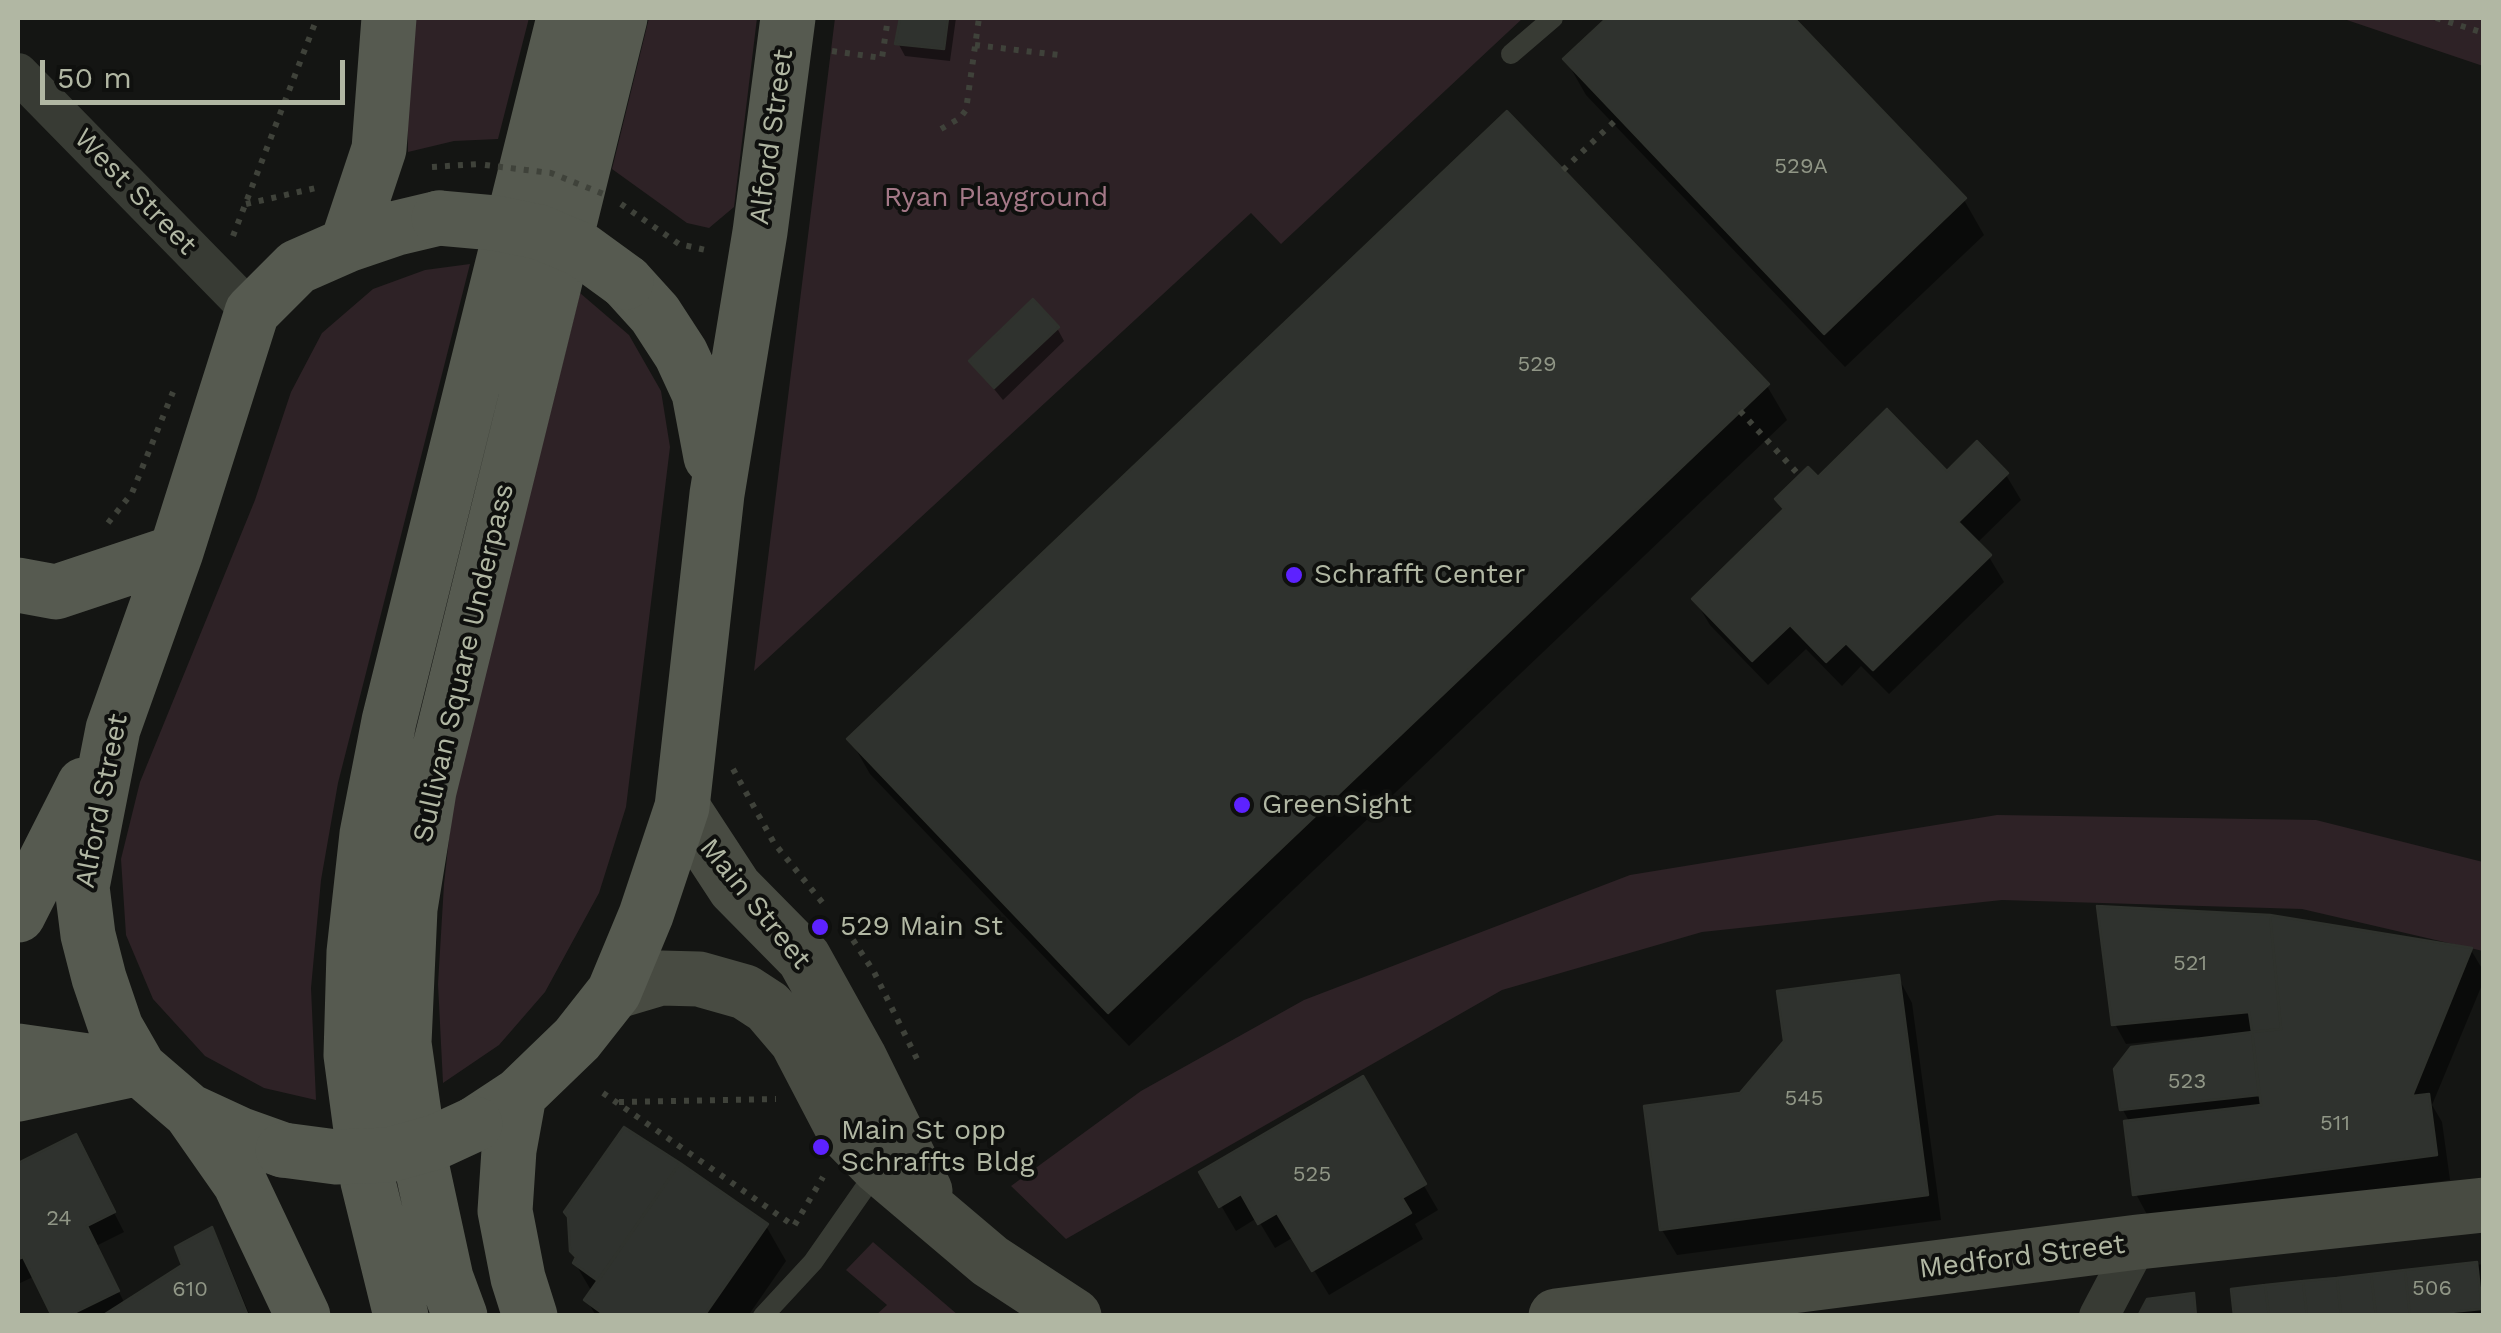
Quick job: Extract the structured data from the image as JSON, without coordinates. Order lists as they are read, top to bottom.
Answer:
{
  "streets": {
    "main road": [
      "Alford Street",
      "Sullivan Square Underpass",
      "Main Street",
      "Medford Street"
    ],
    "street": ["West Street"]
  },
  "crossings": [
    ["Alford Street", "West Street"],
    ["Alford Street", "Main Street"]
  ],
  "parks": ["Ryan Playground"],
  "places": [
    "Schrafft Center",
    "GreenSight",
    "529 Main St",
    "Main St opp Schraffts Bldg"
  ],
  "house_numbers": [
    "529A",
    "529",
    "521",
    "523",
    "545",
    "511",
    "525",
    "24",
    "506",
    "610"
  ],
  "scale_bar": "50 m"
}
